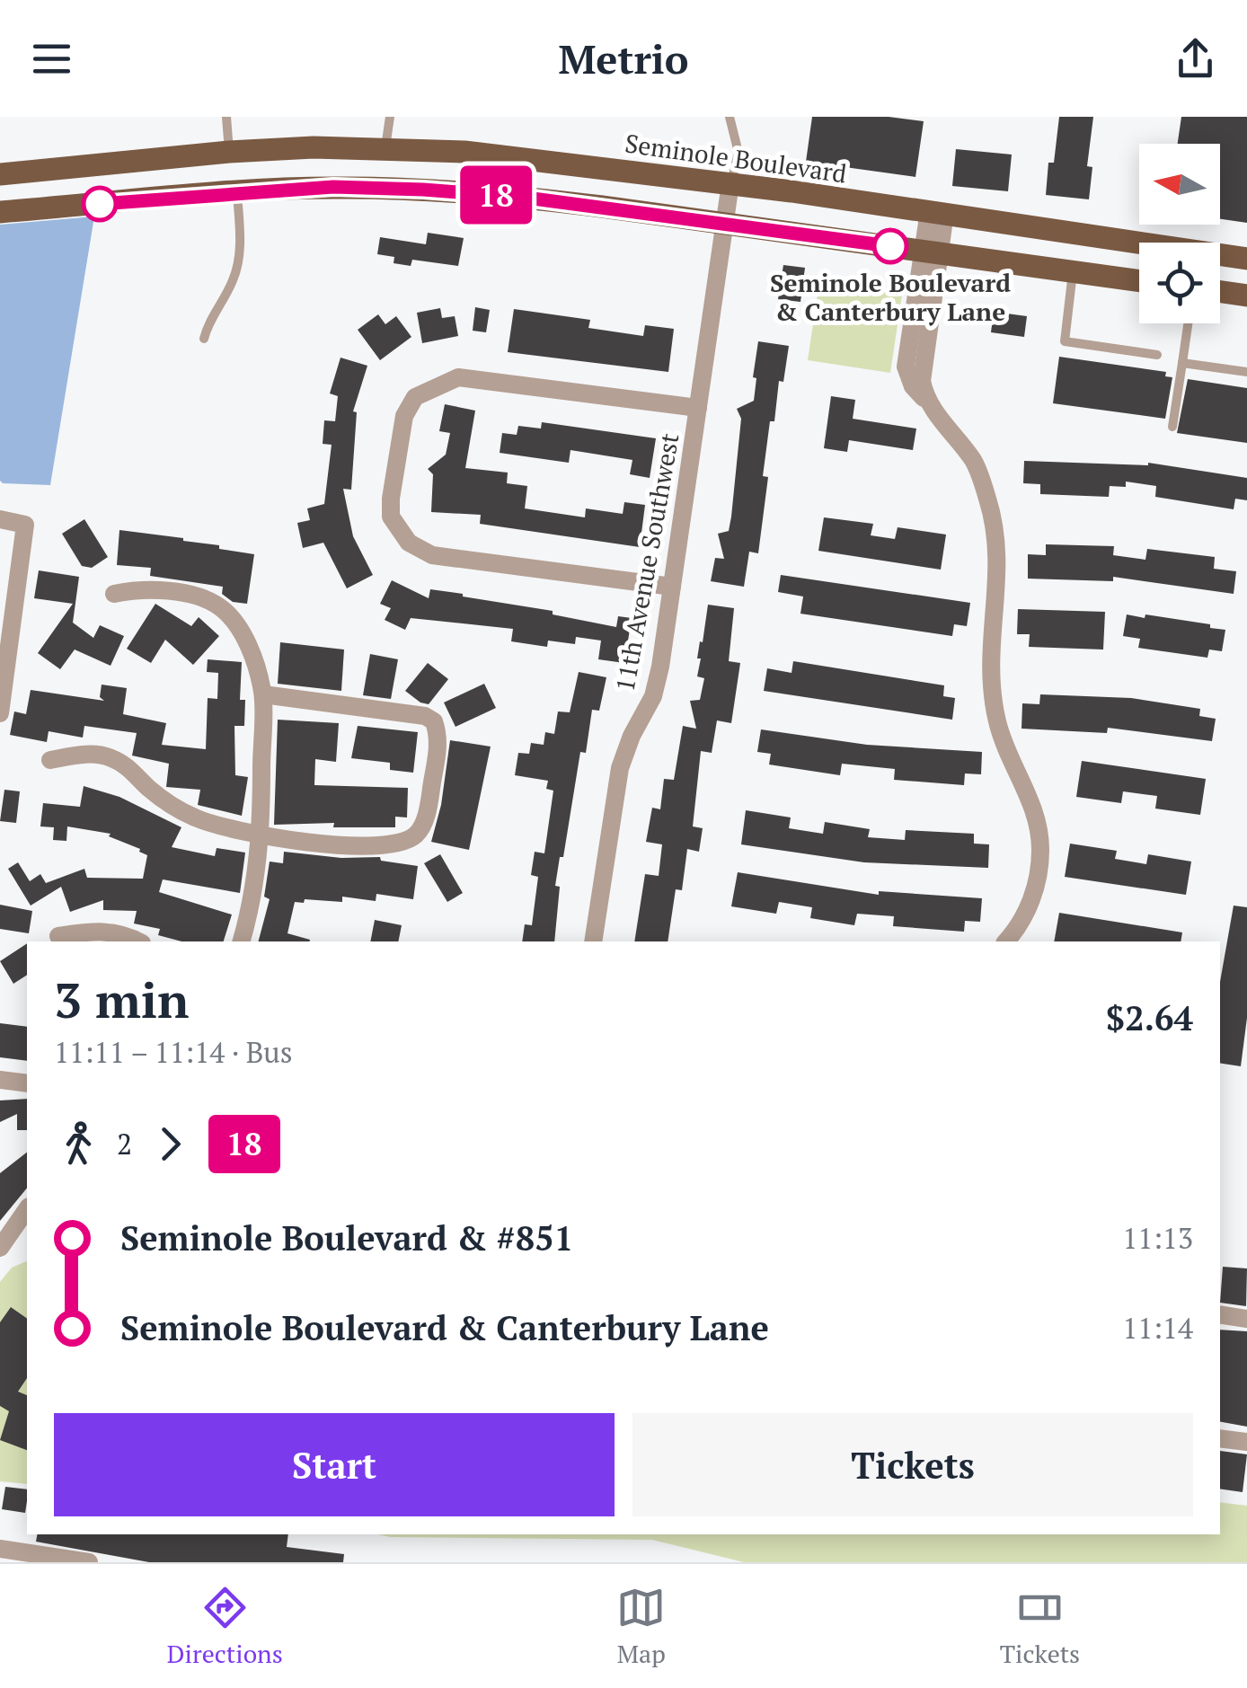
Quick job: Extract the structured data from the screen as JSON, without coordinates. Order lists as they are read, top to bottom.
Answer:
{
  "streets": {
    "main road": ["Seminole Boulevard"],
    "street": ["11th Avenue Southwest"]
  },
  "crossings": [
    ["Seminole Boulevard", "11th Avenue Southwest"]
  ],
  "places": ["Seminole Boulevard & Canterbury Lane"],
  "lines": ["bus line 18"],
  "north": "left",
  "page": {
    "header": "Metrio",
    "on_map": "18",
    "heading": ["3 min", "11:11 – 11:14 · Bus", "$2.64"],
    "legs": ["2", "18"],
    "list": [
      {
        "name": "Seminole Boulevard & #851",
        "value": "11:13"
      },
      {
        "name": "Seminole Boulevard & Canterbury Lane",
        "value": "11:14"
      }
    ],
    "buttons": ["Start", "Tickets"],
    "tabs": ["Directions", "Map", "Tickets"]
  }
}
